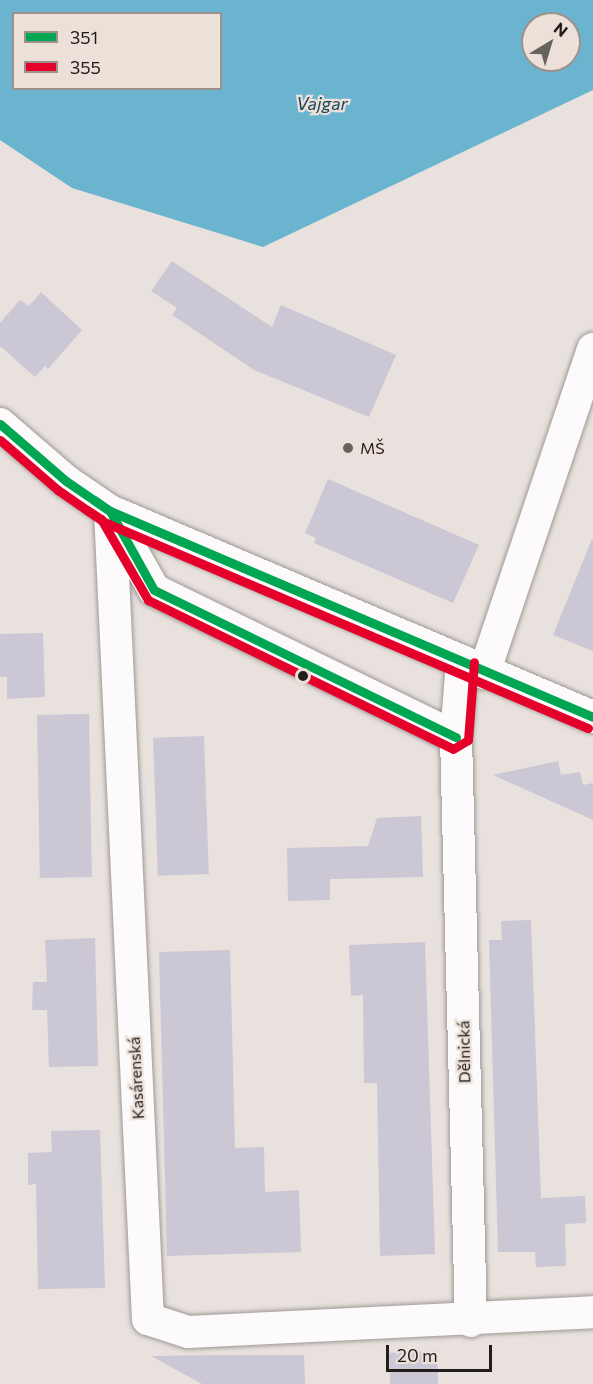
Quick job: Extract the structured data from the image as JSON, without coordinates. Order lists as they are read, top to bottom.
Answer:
{
  "streets": {
    "street": ["Dělnická", "Kasárenská"]
  },
  "crossings": [
    ["Dělnická", "Kasárenská"]
  ],
  "water": ["Vajgar"],
  "places": ["MŠ"],
  "lines": ["transit line 351", "transit line 355"],
  "legend": ["351", "355"],
  "scale_bar": "20 m",
  "north": "top right"
}
